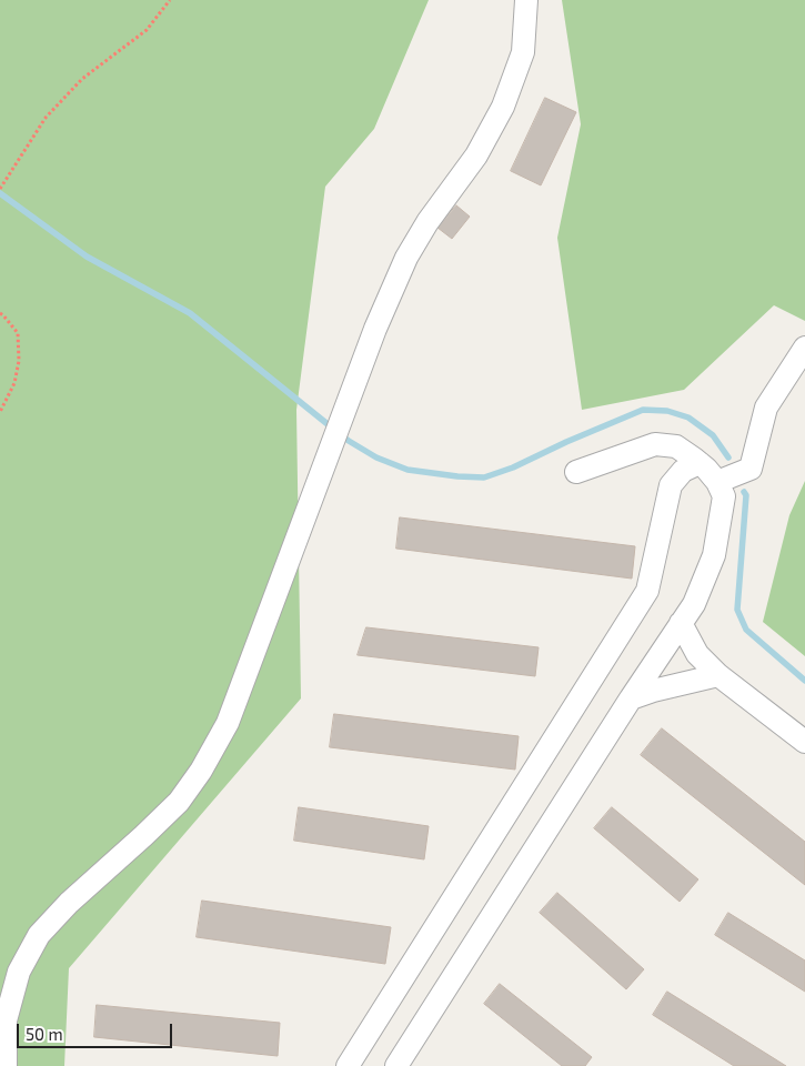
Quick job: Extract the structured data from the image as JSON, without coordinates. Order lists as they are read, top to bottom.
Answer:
{
  "scale_bar": "50 m"
}
